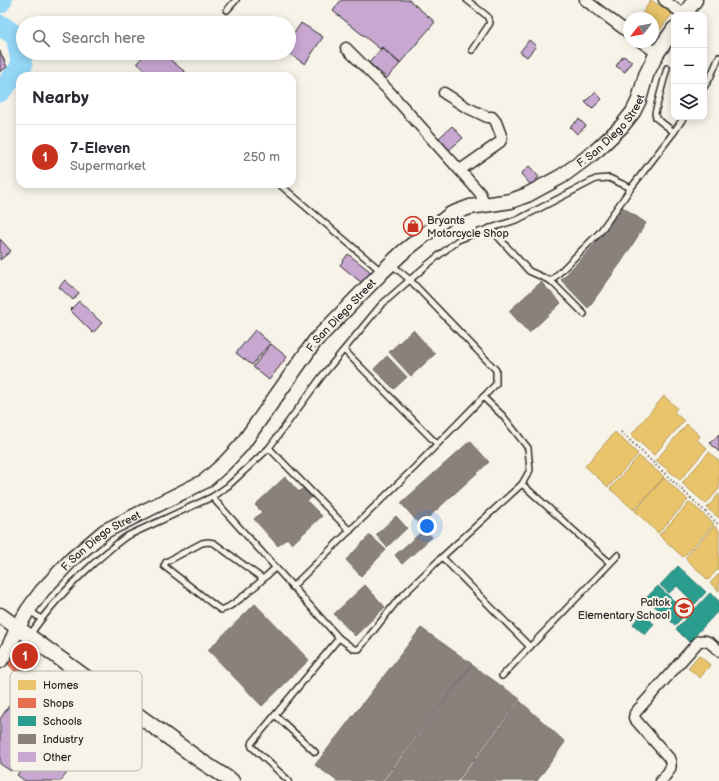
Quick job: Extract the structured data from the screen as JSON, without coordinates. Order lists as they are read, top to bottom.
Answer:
{
  "streets": {
    "street": ["F. San Diego Street"]
  },
  "places": {
    "shop": ["Bryants Motorcycle Shop"],
    "school or university": ["Paltok Elementary School"]
  },
  "legend": [
    "Homes",
    "Shops",
    "Schools",
    "Industry",
    "Other"
  ],
  "north": "bottom left",
  "page": {
    "map_buttons": ["+", "−"],
    "search": "Search here",
    "heading": "Nearby",
    "list": [
      {
        "mark": "1",
        "name": "7-Eleven",
        "note": "Supermarket",
        "value": "250 m"
      }
    ],
    "pins": "1"
  }
}
